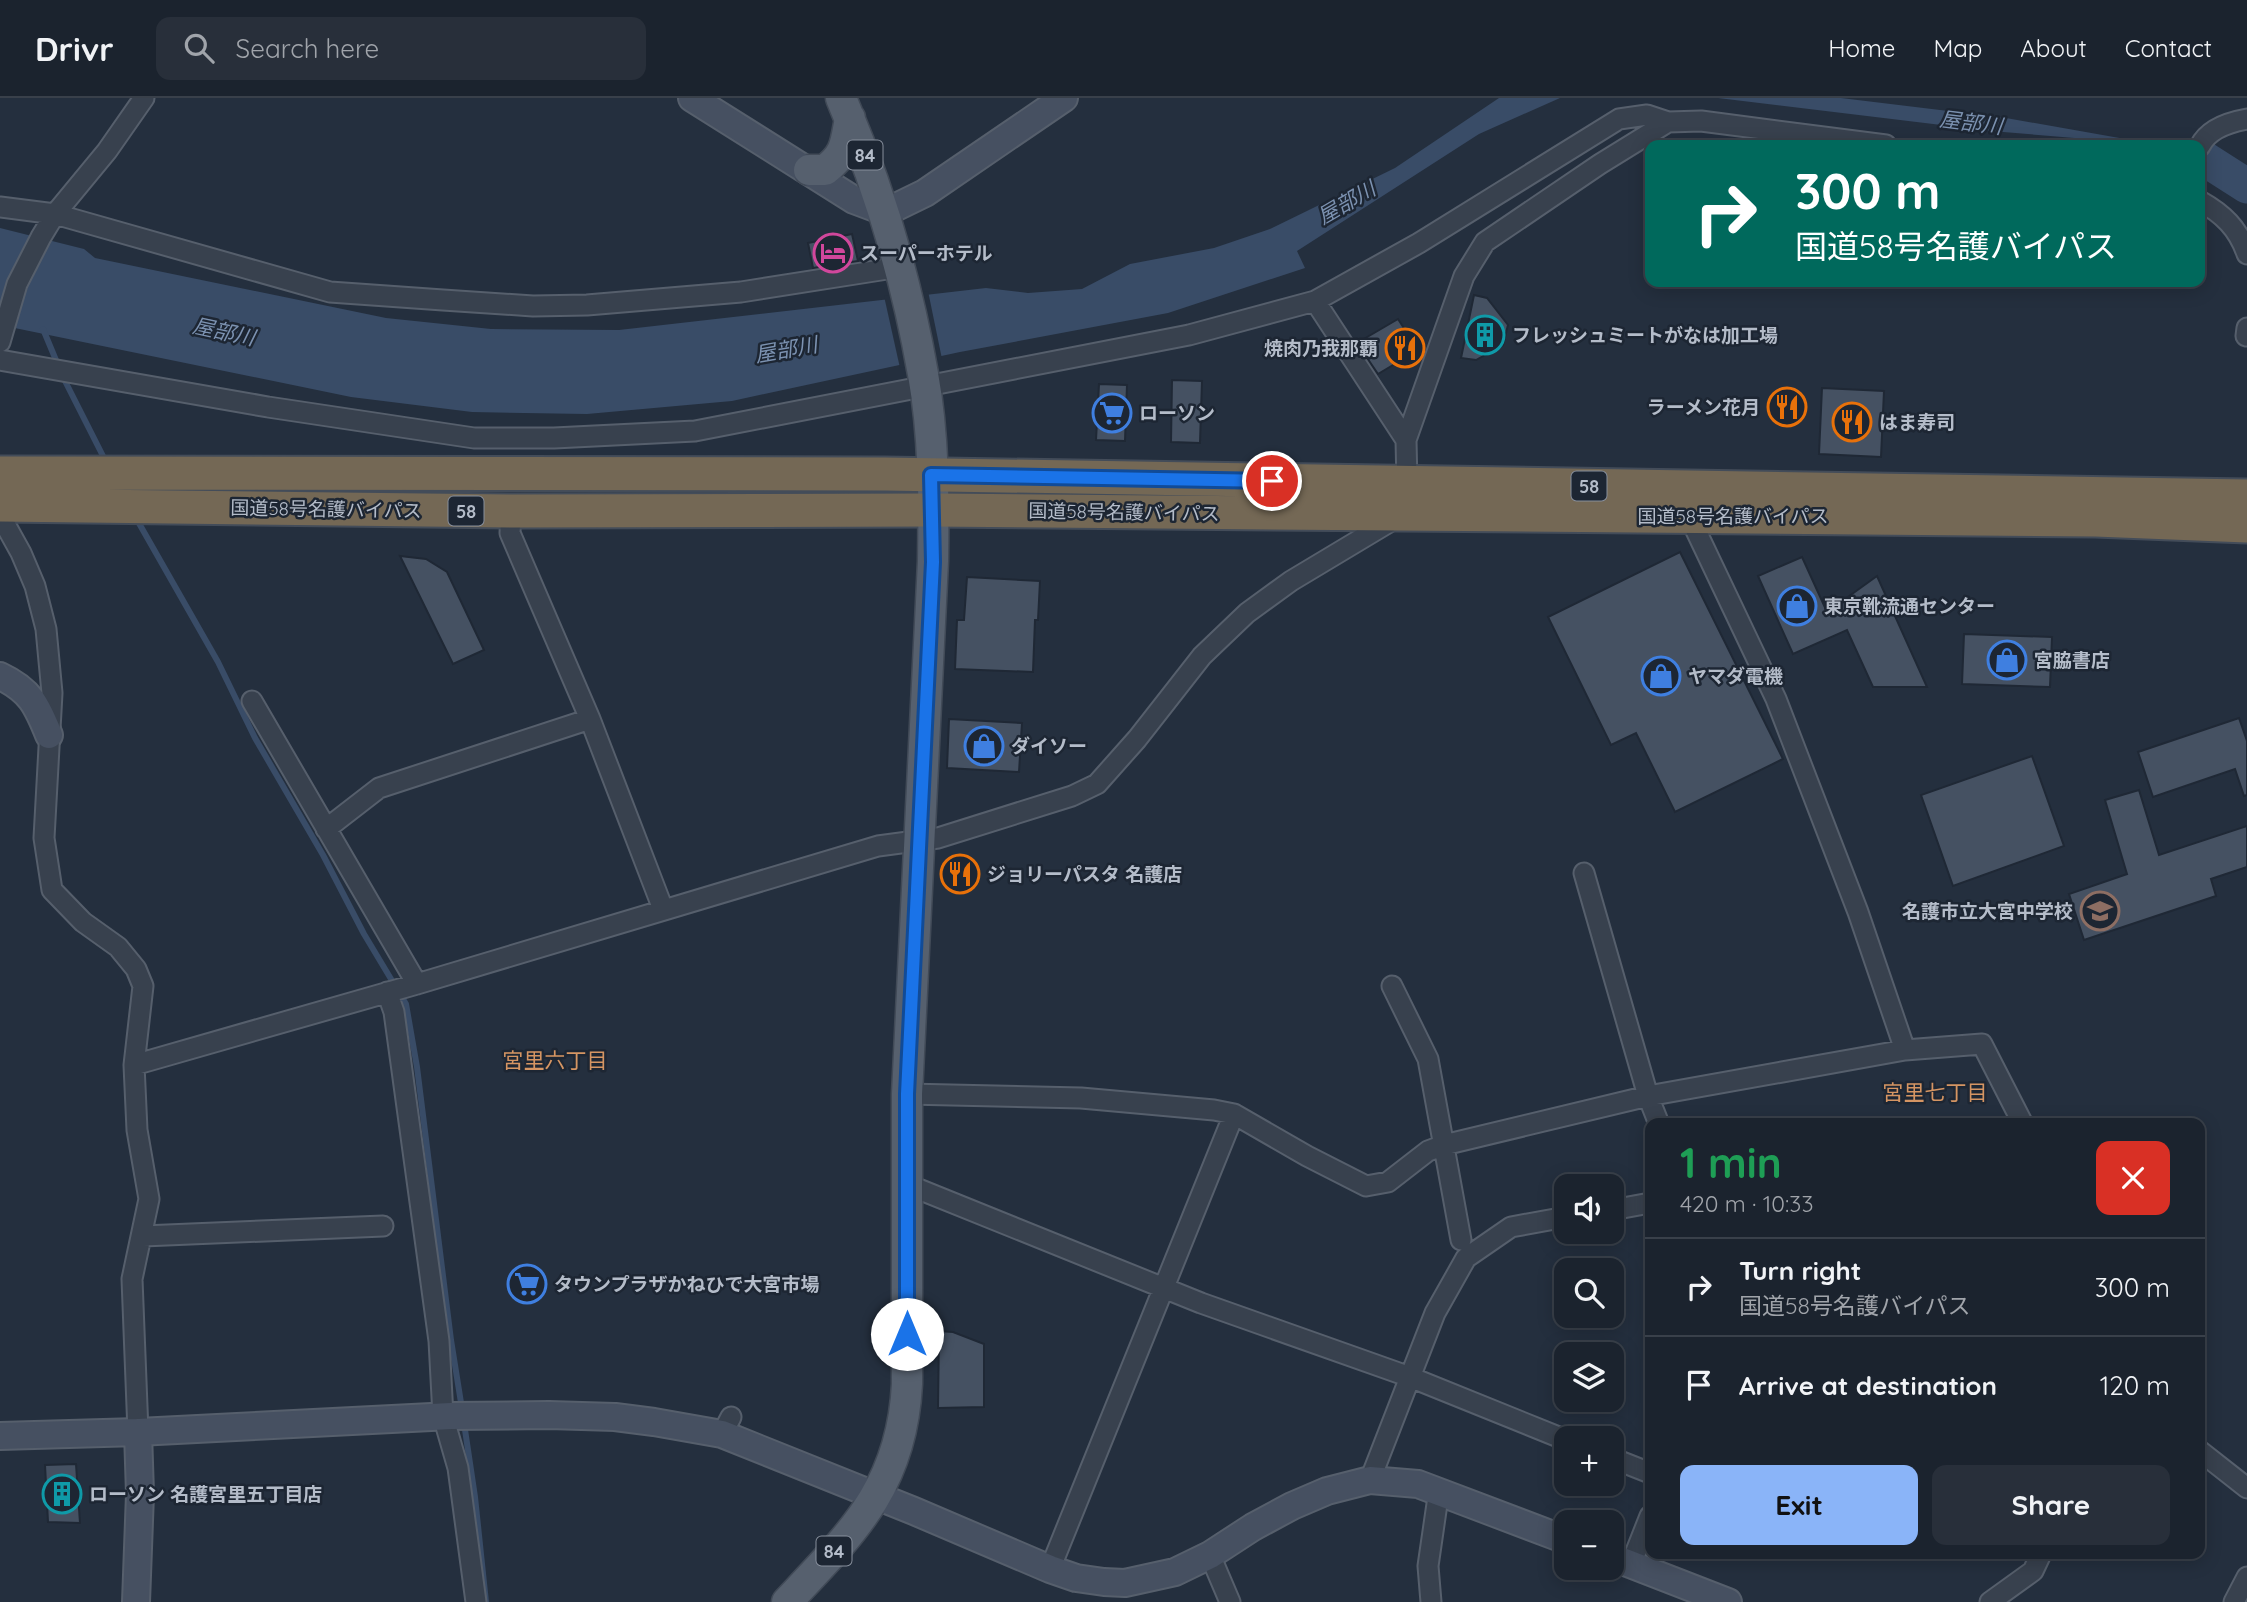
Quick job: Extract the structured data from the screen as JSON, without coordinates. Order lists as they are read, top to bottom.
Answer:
{
  "streets": {
    "highway": ["58", "国道58号名護バイパス"],
    "main road": ["84"]
  },
  "crossings": [
    ["84", "国道58号名護バイパス"]
  ],
  "districts": ["宮里六丁目", "宮里七丁目"],
  "water": ["屋部川"],
  "places": {
    "hotel": ["スーパーホテル"],
    "building": ["フレッシュミートがなは加工場", "ローソン 名護宮里五丁目店"],
    "restaurant": [
      "焼肉乃我那覇",
      "ラーメン花月",
      "はま寿司",
      "ジョリーパスタ 名護店"
    ],
    "supermarket": ["ローソン", "タウンプラザかねひで大宮市場"],
    "shop": [
      "東京靴流通センター",
      "宮脇書店",
      "ヤマダ電機",
      "ダイソー"
    ],
    "school or university": ["名護市立大宮中学校"]
  },
  "page": {
    "header": "Drivr",
    "search": "Search here",
    "nav": [
      "Home",
      "Map",
      "About",
      "Contact"
    ],
    "turn": ["300 m", "国道58号名護バイパス"],
    "heading": ["1 min", "420 m · 10:33"],
    "map_buttons": ["+", "−"],
    "list": [
      {
        "name": "Turn right",
        "note": "国道58号名護バイパス",
        "value": "300 m"
      },
      {
        "name": "Arrive at destination",
        "value": "120 m"
      }
    ],
    "buttons": ["Exit", "Share"]
  }
}
